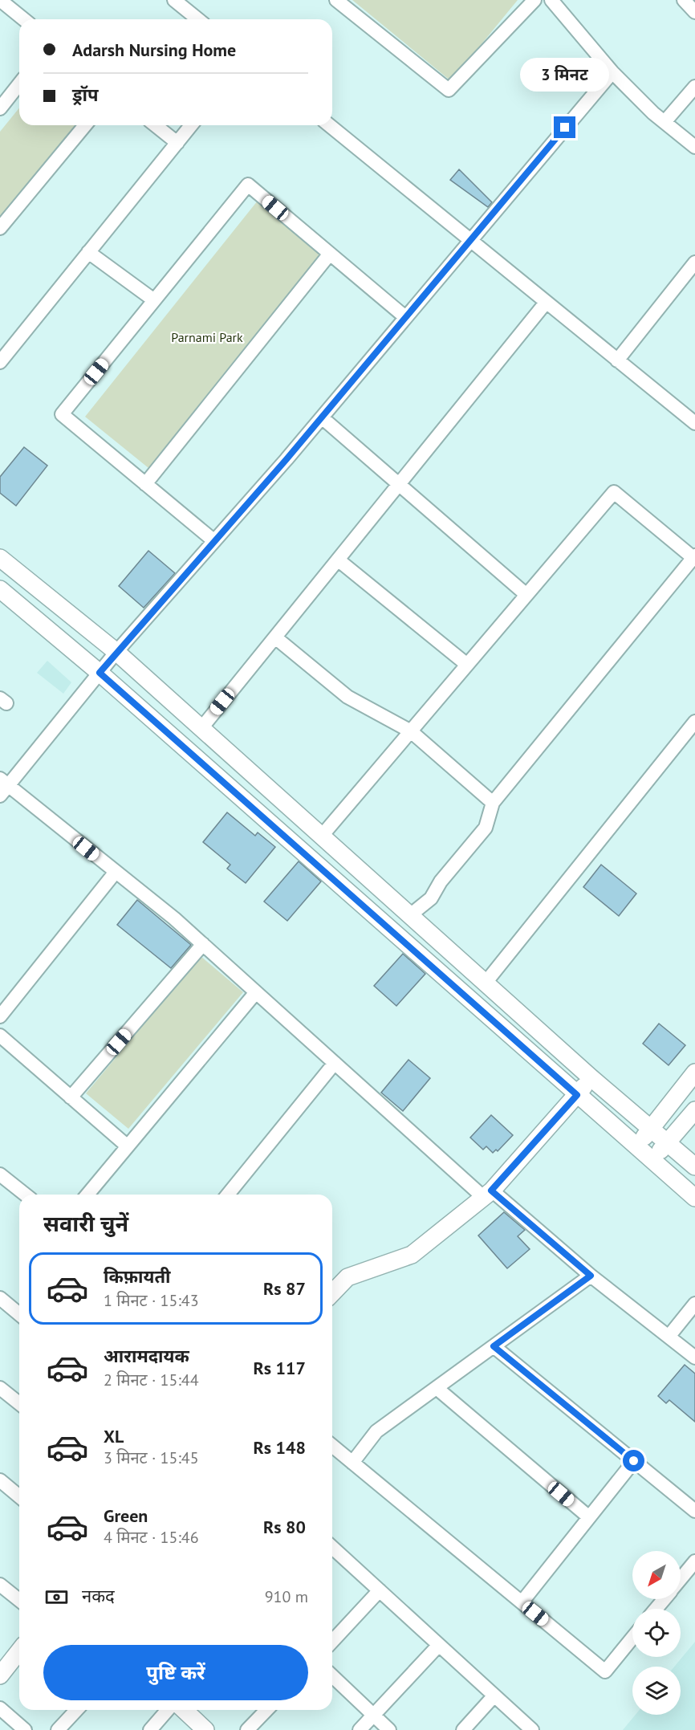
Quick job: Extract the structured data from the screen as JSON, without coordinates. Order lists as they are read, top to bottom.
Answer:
{
  "parks": ["Parnami Park"],
  "north": "bottom left",
  "page": {
    "banner": ["Adarsh Nursing Home", "ड्रॉप"],
    "bubble": "3 मिनट",
    "heading": "सवारी चुनें",
    "list": [
      {
        "name": "किफ़ायती",
        "note": "1 मिनट · 15:43",
        "value": "Rs 87"
      },
      {
        "name": "आरामदायक",
        "note": "2 मिनट · 15:44",
        "value": "Rs 117"
      },
      {
        "name": "XL",
        "note": "3 मिनट · 15:45",
        "value": "Rs 148"
      },
      {
        "name": "Green",
        "note": "4 मिनट · 15:46",
        "value": "Rs 80"
      }
    ],
    "pay": ["नकद", "910 m"],
    "buttons": "पुष्टि करें"
  }
}
